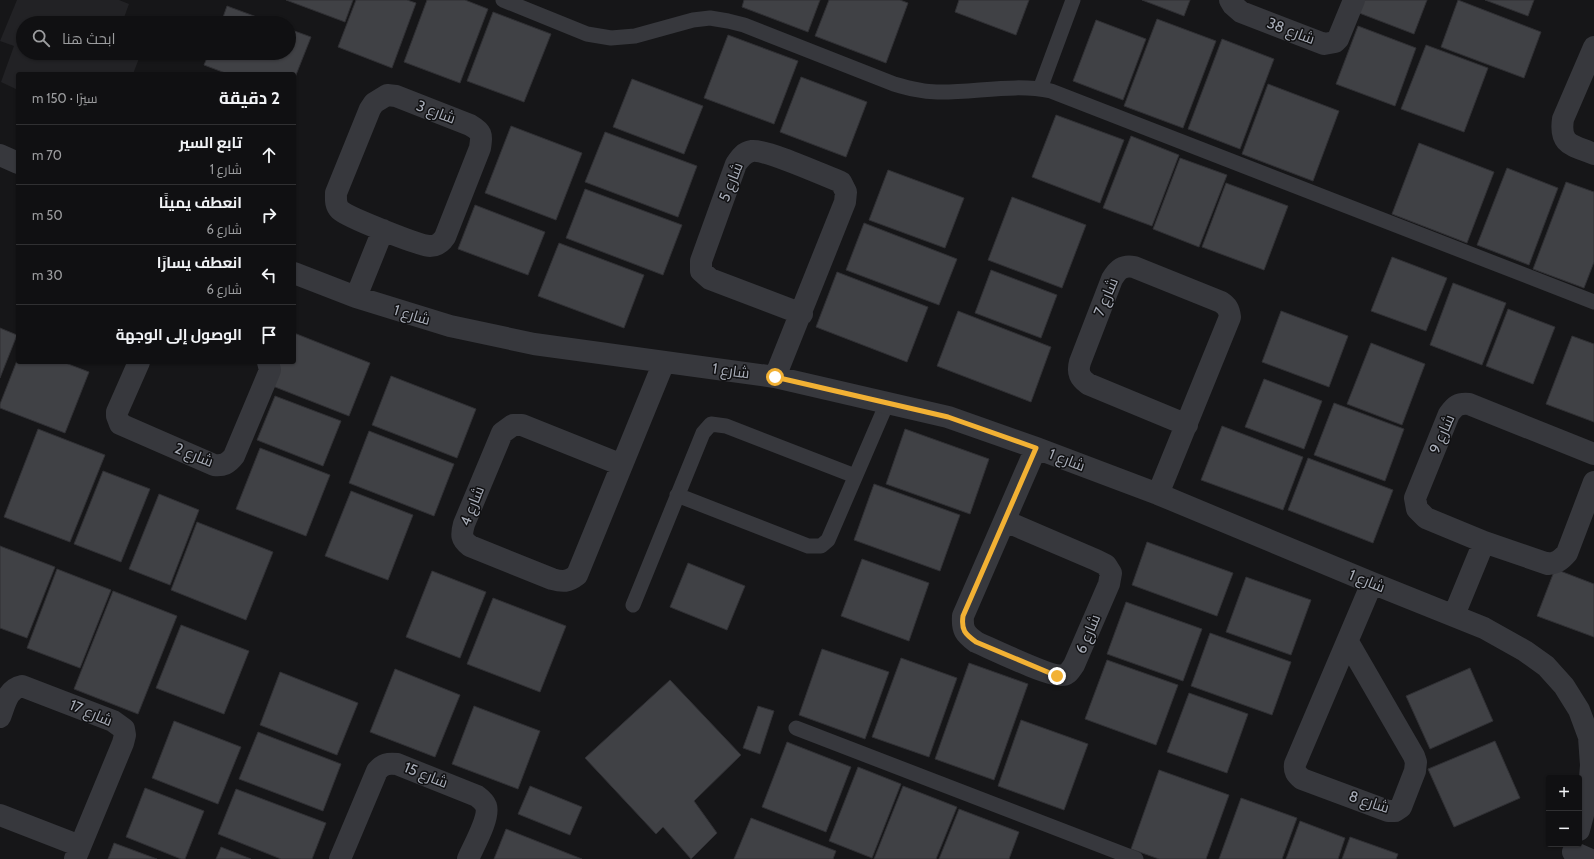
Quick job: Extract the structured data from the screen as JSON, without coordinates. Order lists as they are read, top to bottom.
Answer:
{
  "streets": {
    "street": [
      "شارع 38",
      "شارع 3",
      "شارع 5",
      "شارع 7",
      "شارع 1",
      "شارع 9",
      "شارع 2",
      "شارع 4",
      "شارع 6",
      "شارع 17",
      "شارع 15",
      "شارع 8"
    ]
  },
  "crossings": [
    ["شارع 5", "شارع 1"],
    ["شارع 7", "شارع 1"],
    ["شارع 1", "شارع 4"],
    ["شارع 1", "شارع 6"],
    ["شارع 1", "شارع 8"]
  ],
  "page": {
    "search": "ابحث هنا",
    "heading": ["2 دقيقة", "سيرًا · 150 m"],
    "list": [
      ["تابع السير", "شارع 1", "70 m"],
      ["انعطف يمينًا", "شارع 6", "50 m"],
      ["انعطف يسارًا", "شارع 6", "30 m"],
      "الوصول إلى الوجهة"
    ],
    "map_buttons": ["+", "−"]
  }
}
